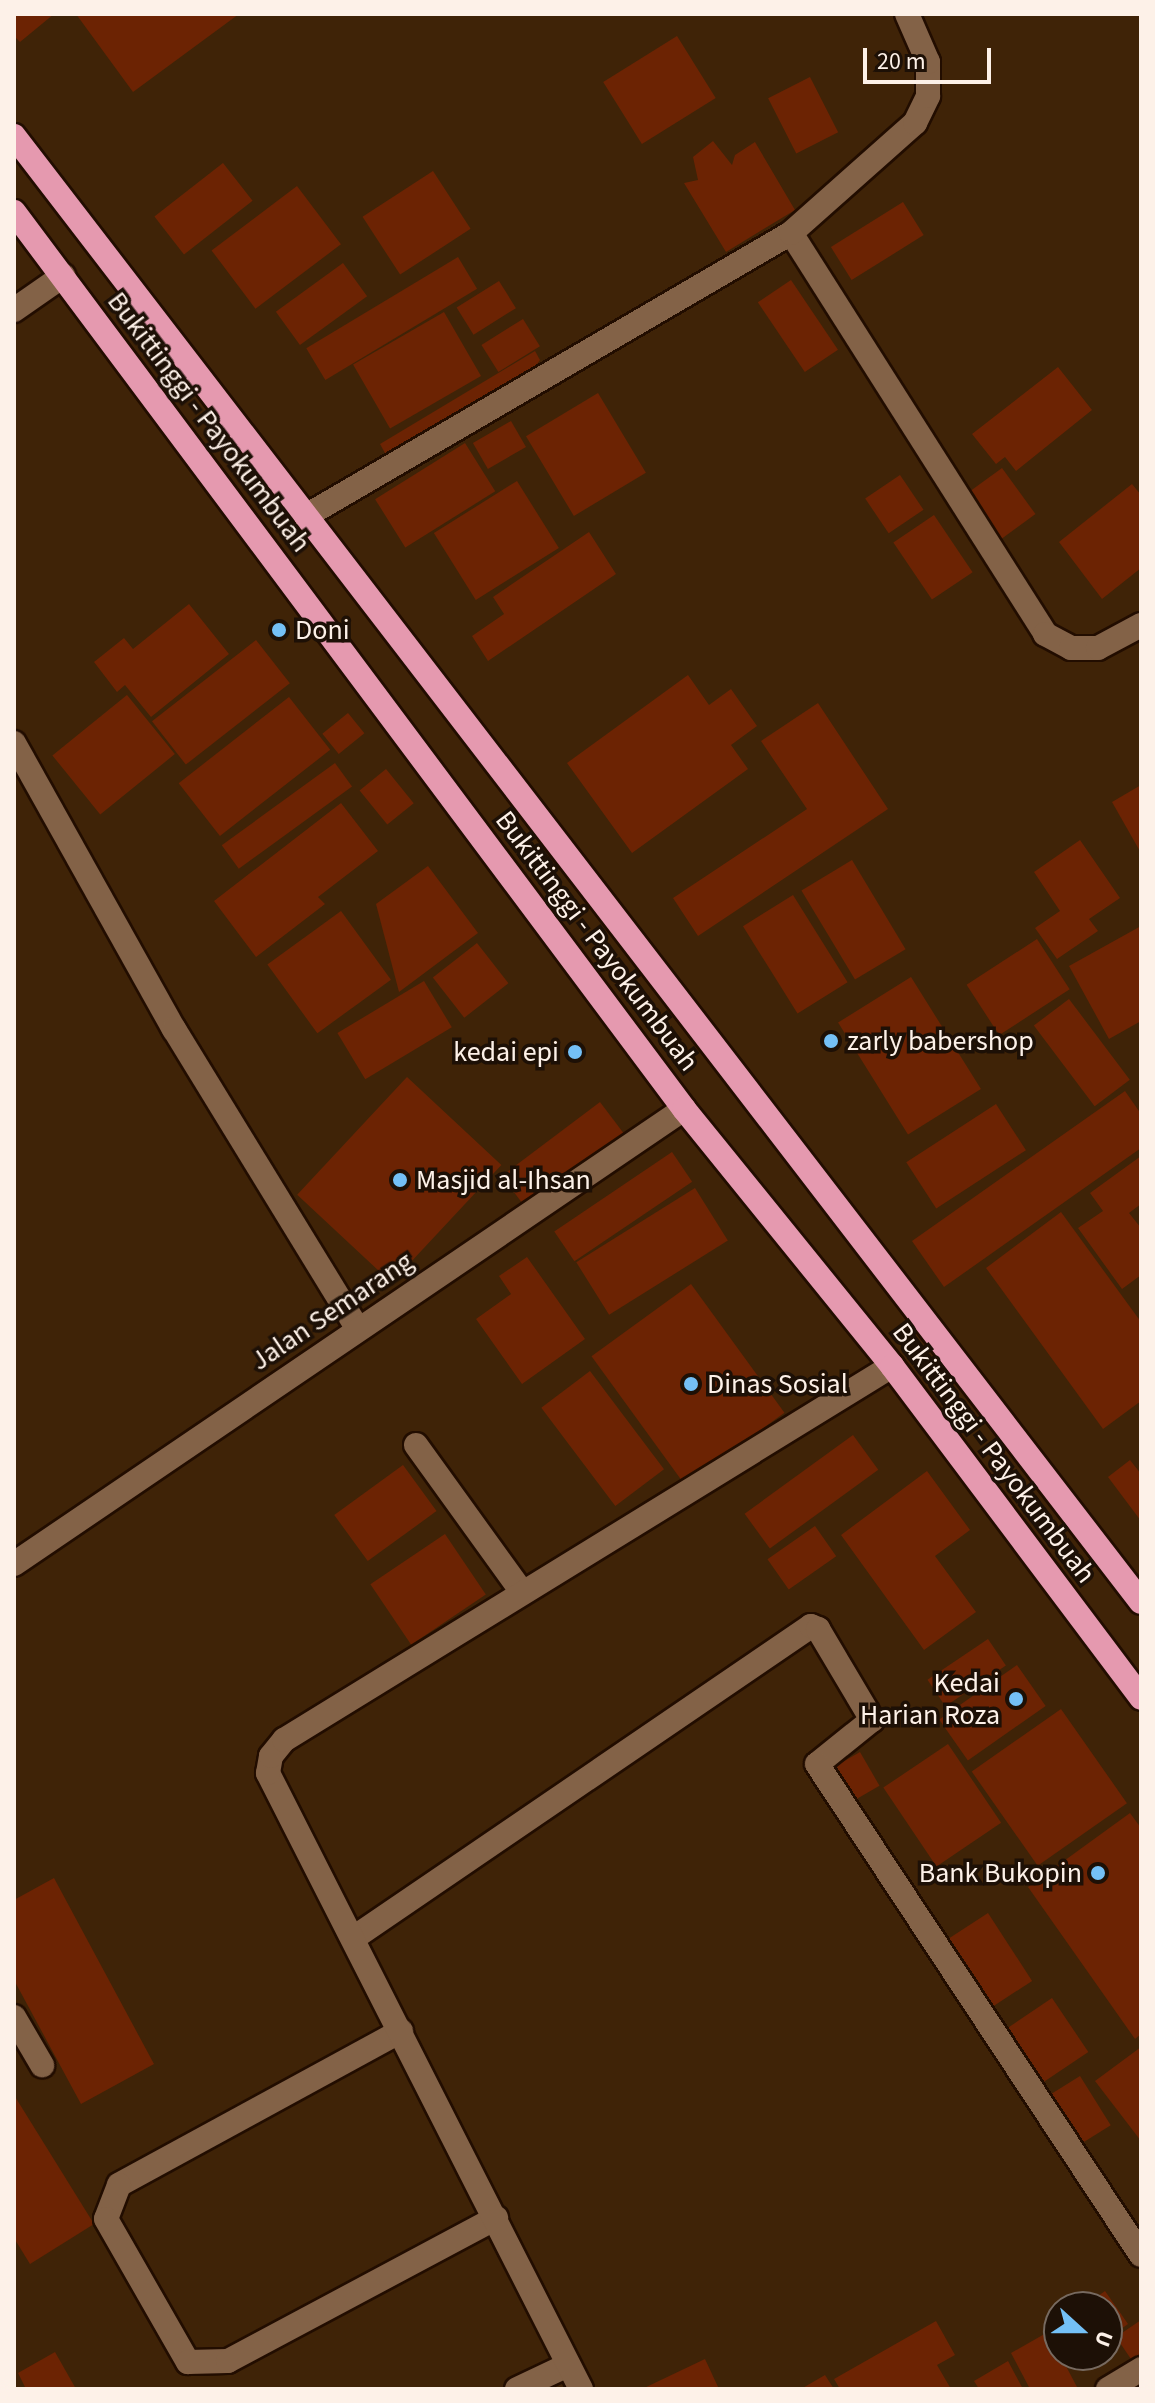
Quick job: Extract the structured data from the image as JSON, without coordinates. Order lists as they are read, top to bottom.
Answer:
{
  "streets": {
    "highway": ["Bukittinggi - Payokumbuah"],
    "street": ["Jalan Semarang"]
  },
  "crossings": [
    ["Bukittinggi - Payokumbuah", "Jalan Semarang"]
  ],
  "places": [
    "Doni",
    "zarly babershop",
    "kedai epi",
    "Masjid al-Ihsan",
    "Dinas Sosial",
    "Kedai Harian Roza",
    "Bank Bukopin"
  ],
  "scale_bar": "20 m",
  "north": "right"
}
